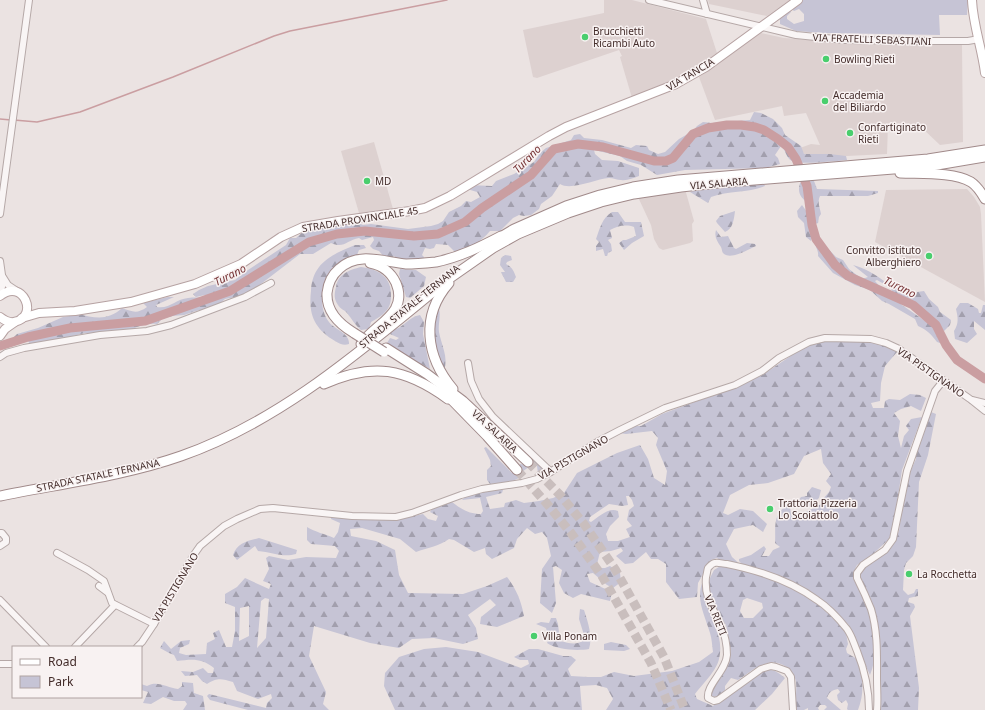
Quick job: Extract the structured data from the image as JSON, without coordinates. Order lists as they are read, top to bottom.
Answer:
{
  "streets": {
    "highway": ["VIA SALARIA", "STRADA STATALE TERNANA"],
    "main road": ["VIA TANCIA", "STRADA PROVINCIALE 45"],
    "street": ["VIA FRATELLI SEBASTIANI", "VIA PISTIGNANO", "VIA RIETI"]
  },
  "crossings": [
    ["VIA FRATELLI SEBASTIANI", "VIA TANCIA"],
    ["VIA TANCIA", "STRADA PROVINCIALE 45"],
    ["VIA SALARIA", "STRADA STATALE TERNANA"]
  ],
  "water": ["Turano"],
  "places": [
    "Brucchietti Ricambi Auto",
    "Bowling Rieti",
    "Accademia del Biliardo",
    "Confartiginato Rieti",
    "MD",
    "Convitto istituto Alberghiero",
    "Trattoria Pizzeria Lo Scoiattolo",
    "La Rocchetta",
    "Villa Ponam"
  ],
  "legend": ["Road", "Park"]
}
